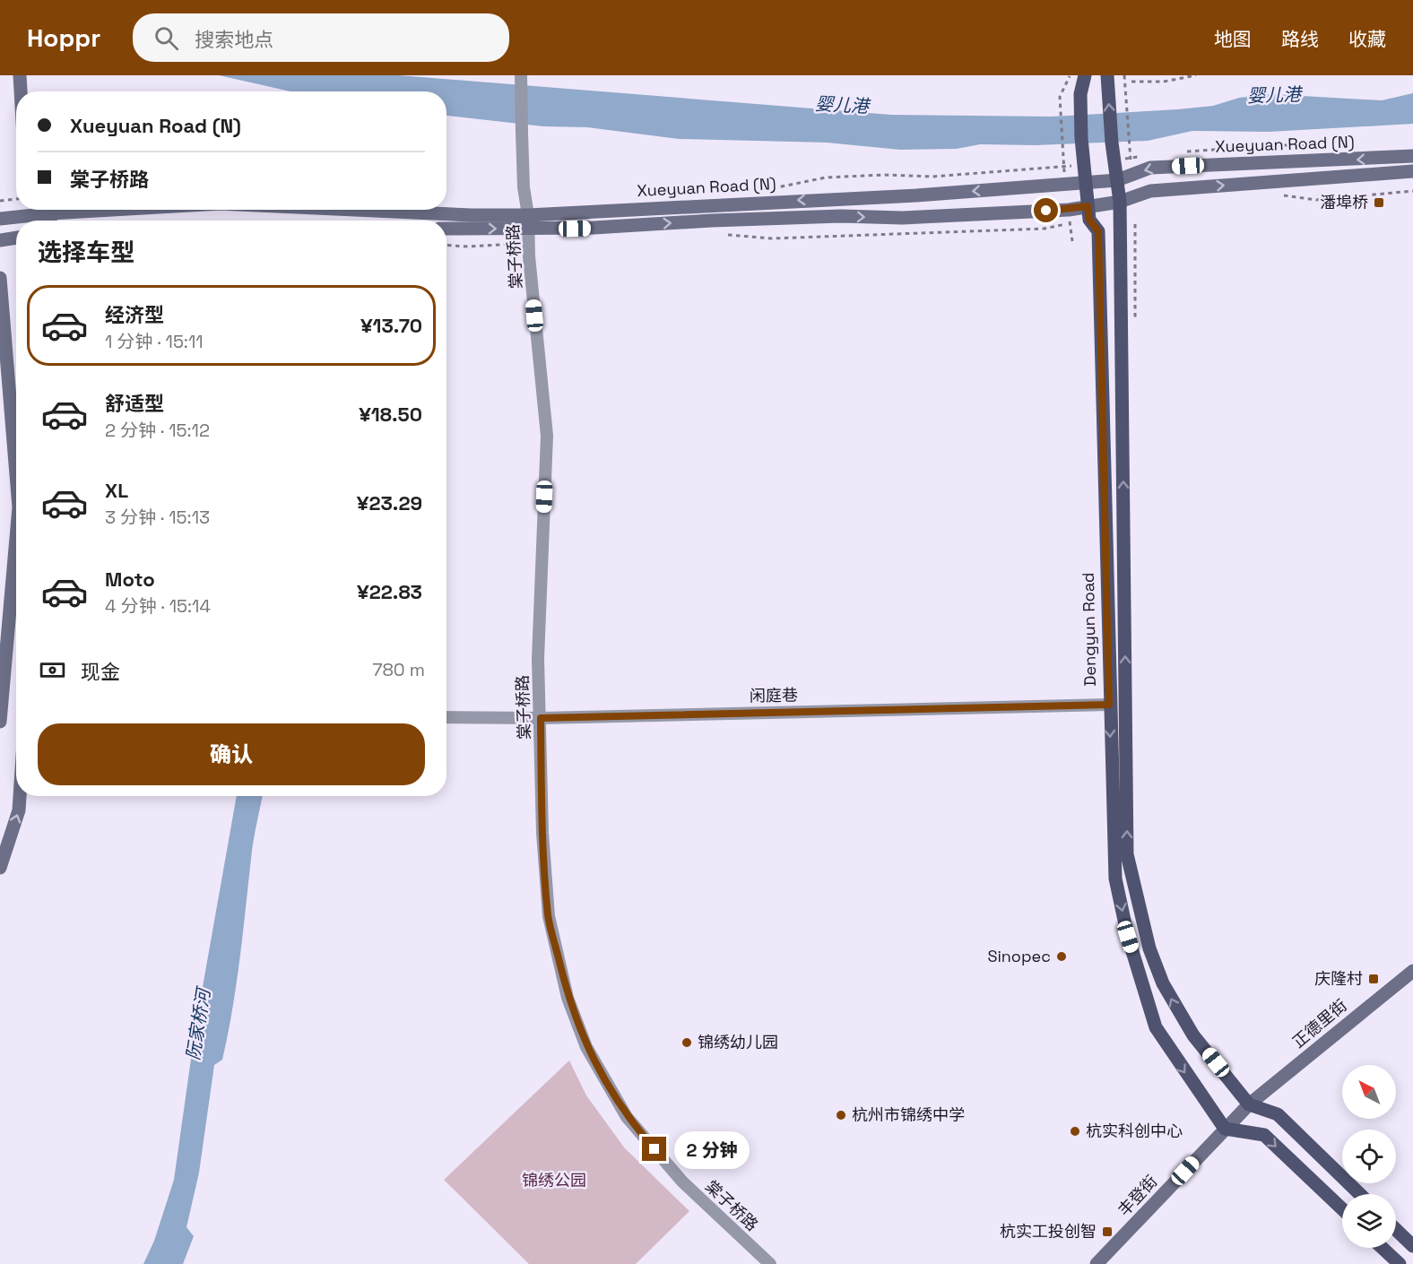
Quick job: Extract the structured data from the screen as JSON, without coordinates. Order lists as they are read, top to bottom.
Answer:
{
  "streets": {
    "main road": [
      "Xueyuan Road (N)",
      "Dengyun Road",
      "正德里街",
      "丰登街"
    ],
    "street": ["棠子桥路", "闲庭巷"]
  },
  "crossings": [
    ["Xueyuan Road (N)", "棠子桥路"],
    ["Xueyuan Road (N)", "Dengyun Road"],
    ["棠子桥路", "闲庭巷"],
    ["Dengyun Road", "闲庭巷"],
    ["Dengyun Road", "丰登街"],
    ["正德里街", "丰登街"]
  ],
  "water": ["婴儿港", "阮家桥河"],
  "parks": ["锦绣公园"],
  "places": {
    "transit": ["潘埠桥", "庆隆村", "杭实工投创智"],
    "other": [
      "Sinopec",
      "锦绣幼儿园",
      "杭州市锦绣中学",
      "杭实科创中心"
    ]
  },
  "north": "top left",
  "page": {
    "header": "Hoppr",
    "search": "搜索地点",
    "nav": ["地图", "路线", "收藏"],
    "banner": ["Xueyuan Road (N)", "棠子桥路"],
    "heading": "选择车型",
    "list": [
      {
        "name": "经济型",
        "note": "1 分钟 · 15:11",
        "value": "¥13.70"
      },
      {
        "name": "舒适型",
        "note": "2 分钟 · 15:12",
        "value": "¥18.50"
      },
      {
        "name": "XL",
        "note": "3 分钟 · 15:13",
        "value": "¥23.29"
      },
      {
        "name": "Moto",
        "note": "4 分钟 · 15:14",
        "value": "¥22.83"
      }
    ],
    "pay": ["现金", "780 m"],
    "buttons": "确认",
    "bubble": "2 分钟"
  }
}
